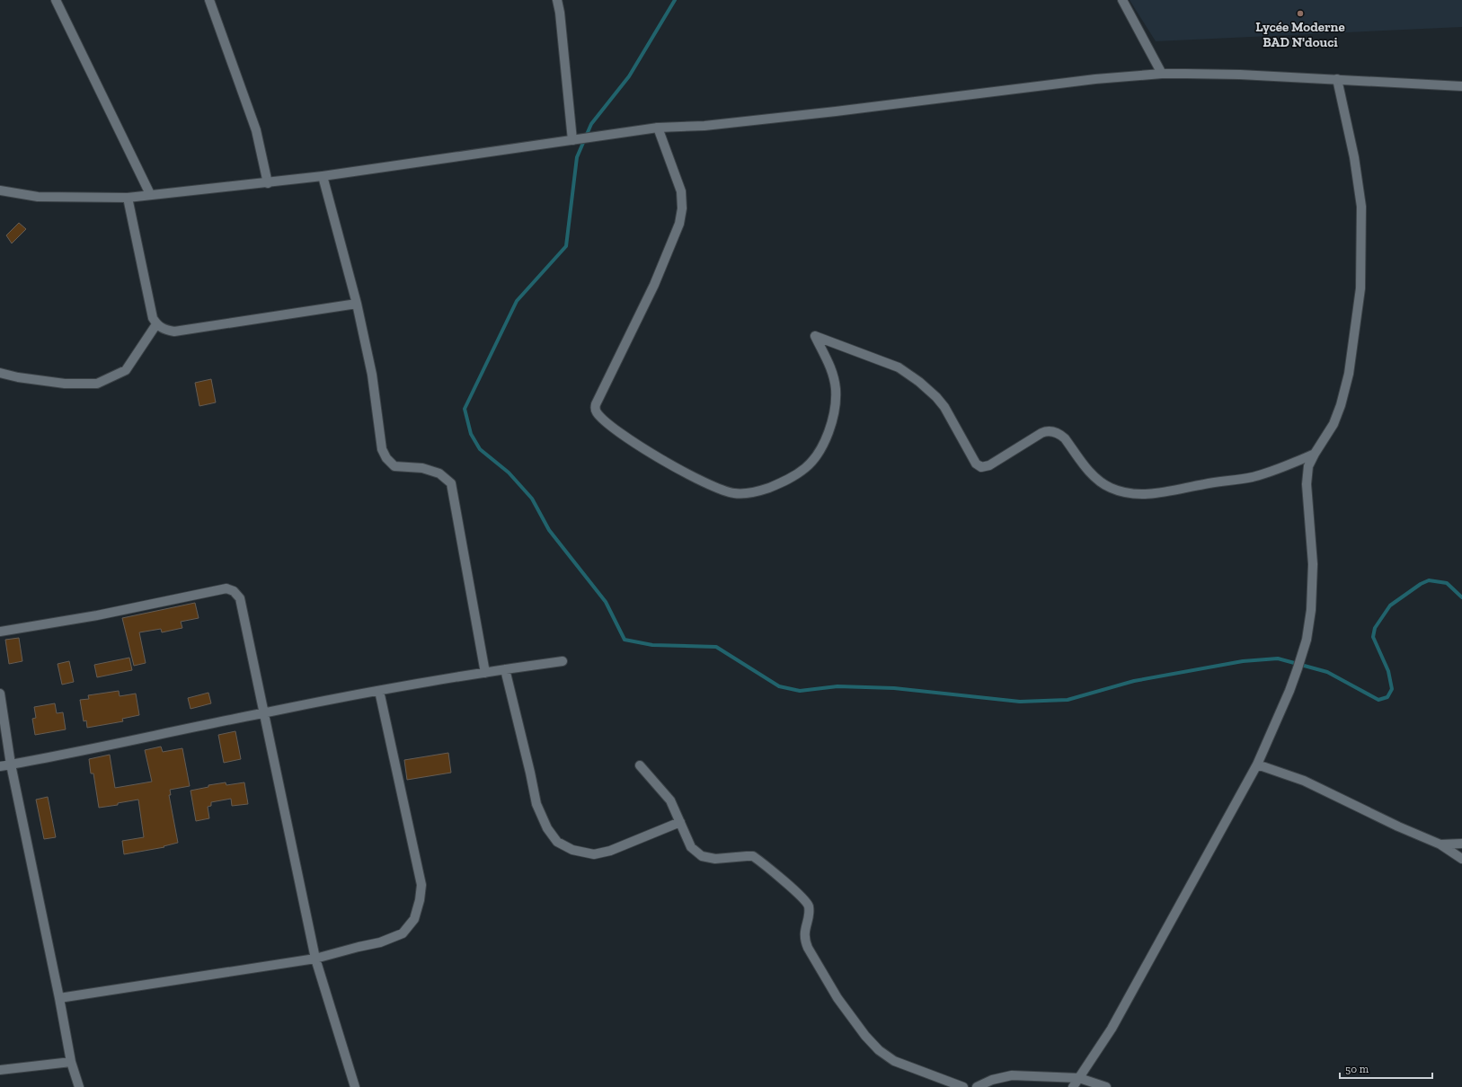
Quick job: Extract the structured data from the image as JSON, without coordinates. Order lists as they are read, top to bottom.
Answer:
{
  "places": ["Lycée Moderne BAD N'douci"],
  "scale_bar": "50 m"
}
